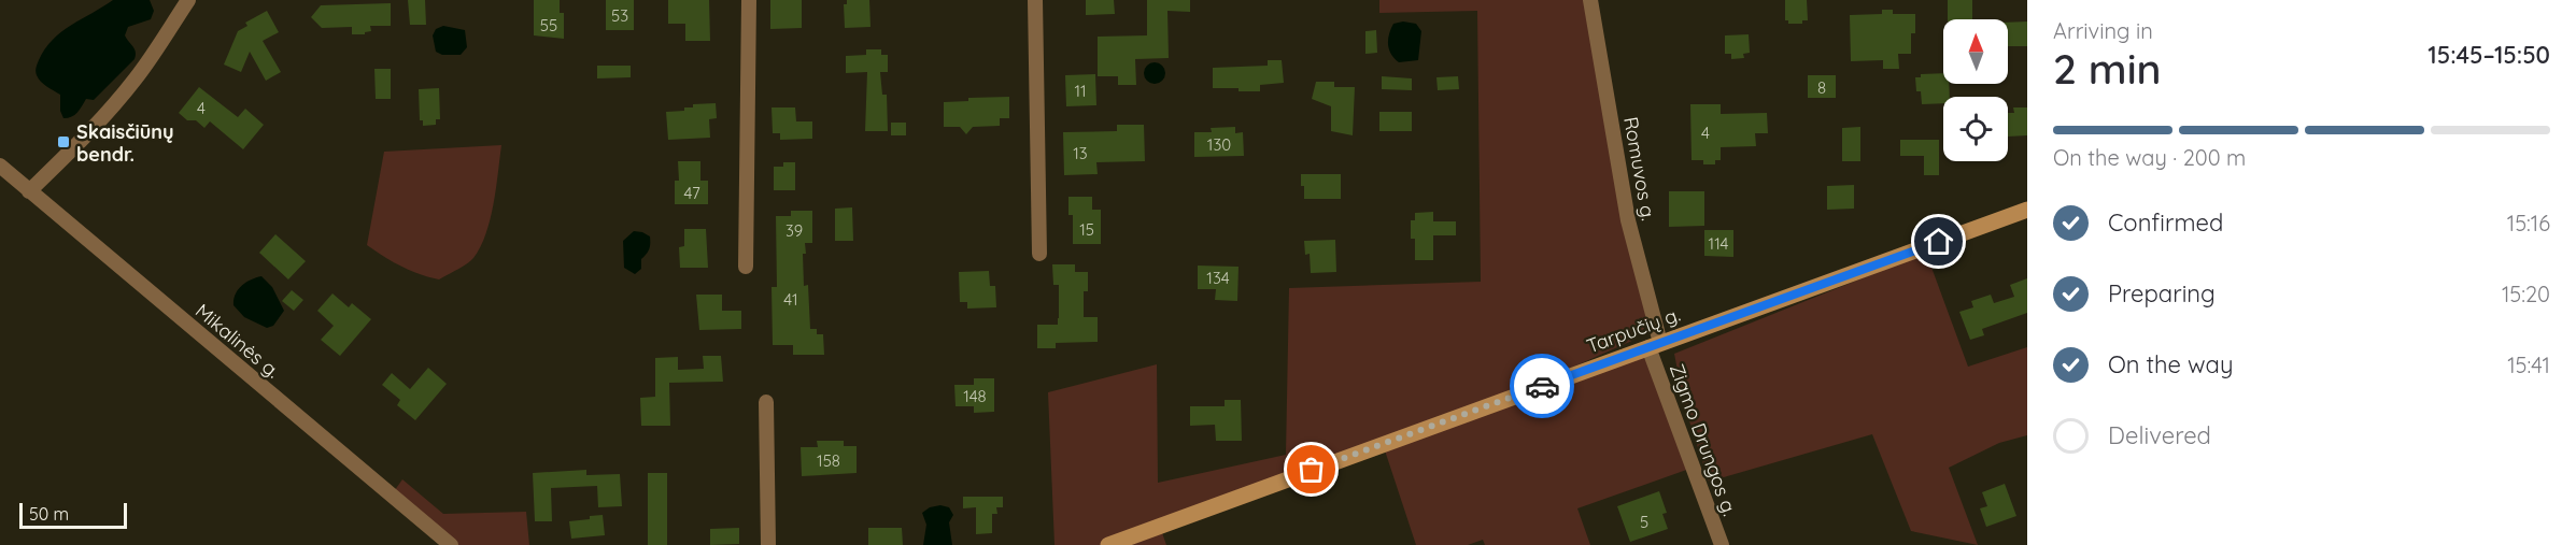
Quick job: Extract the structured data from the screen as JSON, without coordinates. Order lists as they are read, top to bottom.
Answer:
{
  "streets": {
    "main road": ["Tarpučių g."],
    "street": ["Romuvos g.", "Mikalinės g.", "Zigmo Drungos g."]
  },
  "crossings": [
    ["Romuvos g.", "Tarpučių g."],
    ["Romuvos g.", "Zigmo Drungos g."],
    ["Tarpučių g.", "Zigmo Drungos g."]
  ],
  "places": {
    "transit": ["Skaisčiūnų bendr."]
  },
  "house_numbers": [
    "53",
    "55",
    "8",
    "11",
    "4",
    "4",
    "130",
    "13",
    "47",
    "15",
    "39",
    "114",
    "134",
    "41",
    "148",
    "158",
    "5"
  ],
  "scale_bar": "50 m",
  "north": "top",
  "page": {
    "heading": ["2 min", "Arriving in", "15:45–15:50"],
    "bar": "On the way · 200 m",
    "list": [
      ["Confirmed", "15:16"],
      ["Preparing", "15:20"],
      ["On the way", "15:41"],
      "Delivered"
    ],
    "scale": "50 m"
  }
}
